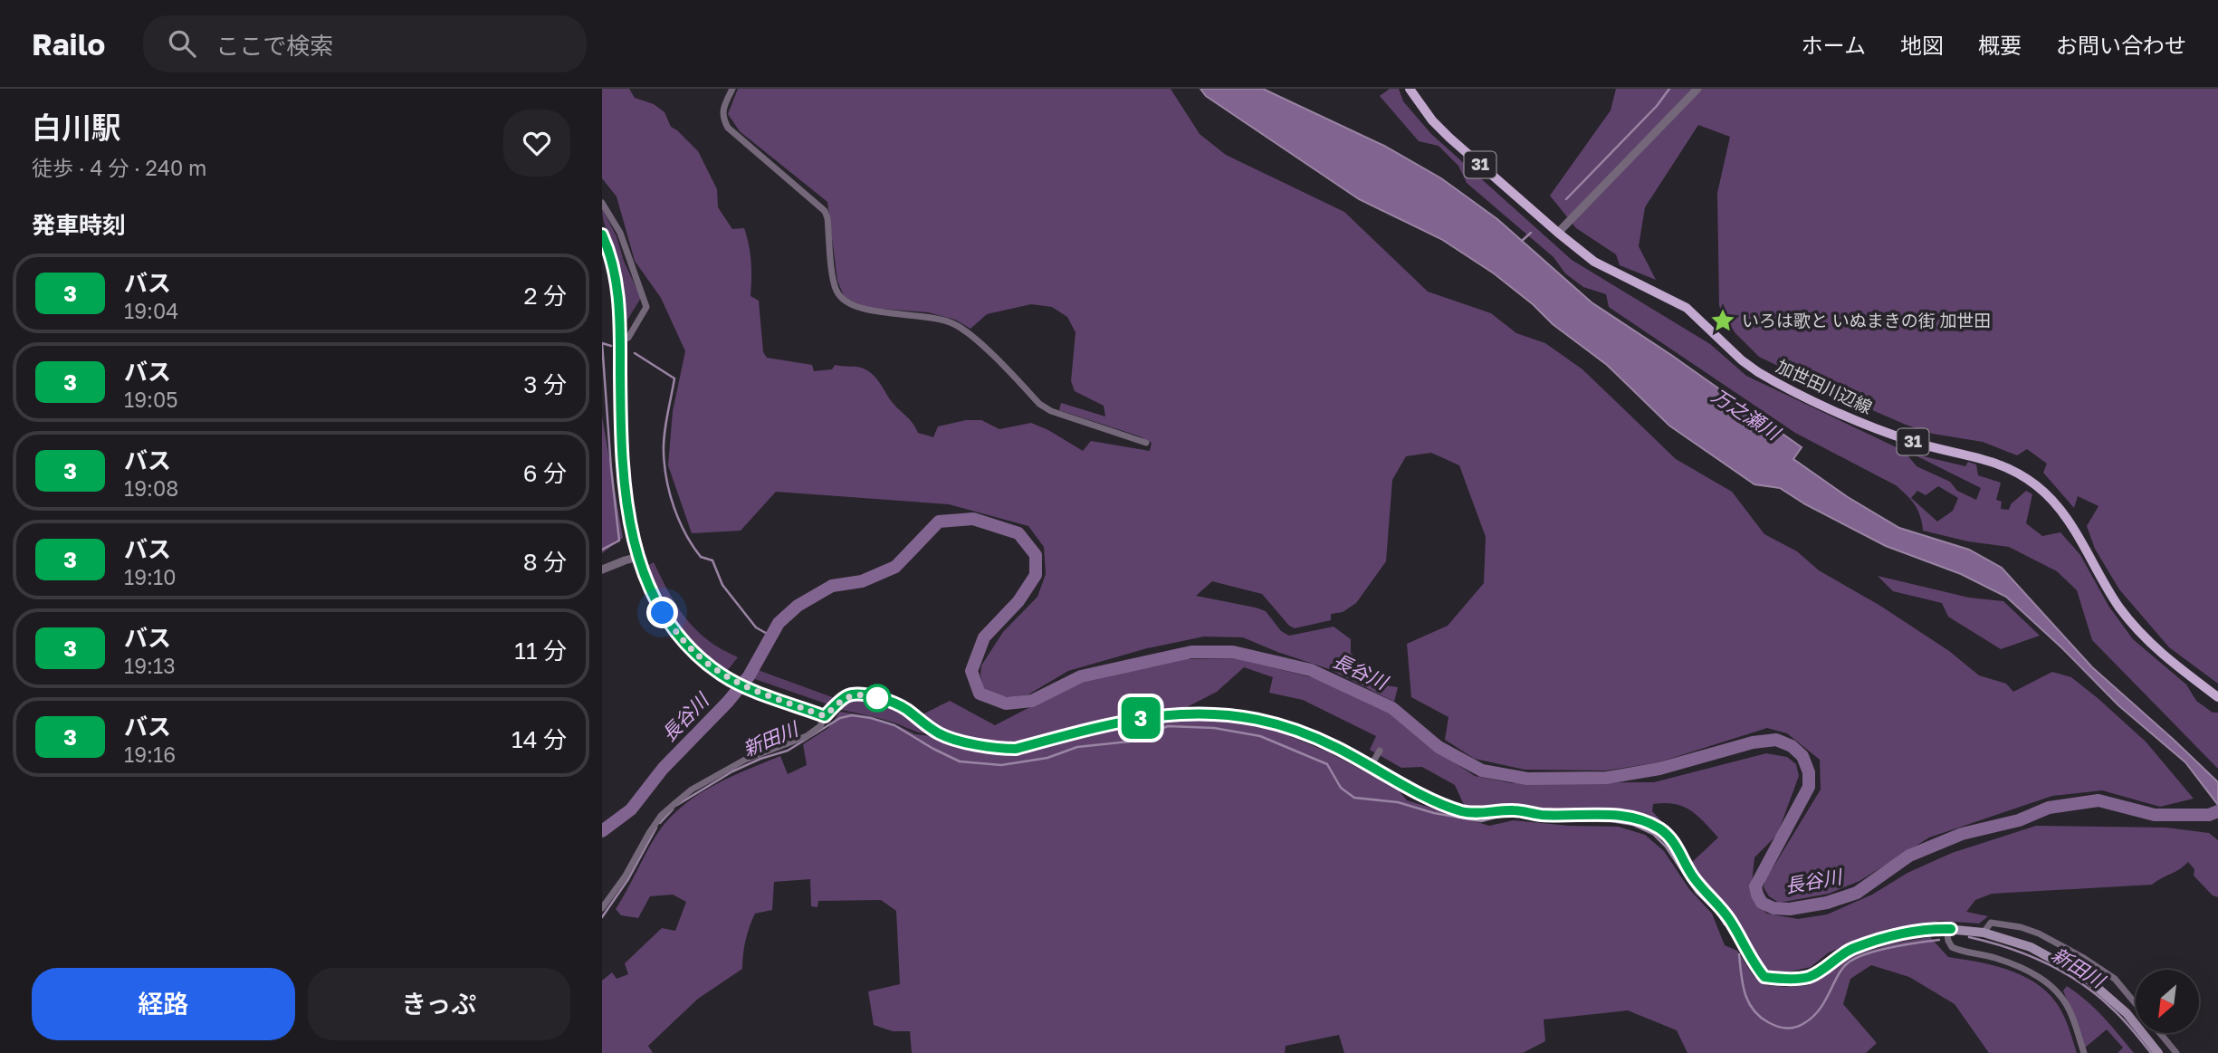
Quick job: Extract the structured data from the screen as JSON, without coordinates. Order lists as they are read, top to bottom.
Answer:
{
  "streets": {
    "main road": ["31", "加世田川辺線"]
  },
  "water": ["万之瀬川", "長谷川", "新田川"],
  "places": {
    "place": ["いろは歌と いぬまきの街 加世田"]
  },
  "lines": ["bus line 3"],
  "north": "bottom left",
  "page": {
    "header": "Railo",
    "search": "ここで検索",
    "nav": [
      "ホーム",
      "地図",
      "概要",
      "お問い合わせ"
    ],
    "heading": [
      ["白川駅", "徒歩 · 4 分 · 240 m"],
      "発車時刻"
    ],
    "on_map": "3",
    "list": [
      {
        "mark": "3",
        "name": "バス",
        "note": "19:04",
        "value": "2 分"
      },
      {
        "mark": "3",
        "name": "バス",
        "note": "19:05",
        "value": "3 分"
      },
      {
        "mark": "3",
        "name": "バス",
        "note": "19:08",
        "value": "6 分"
      },
      {
        "mark": "3",
        "name": "バス",
        "note": "19:10",
        "value": "8 分"
      },
      {
        "mark": "3",
        "name": "バス",
        "note": "19:13",
        "value": "11 分"
      },
      {
        "mark": "3",
        "name": "バス",
        "note": "19:16",
        "value": "14 分"
      }
    ],
    "buttons": ["経路", "きっぷ"]
  }
}
